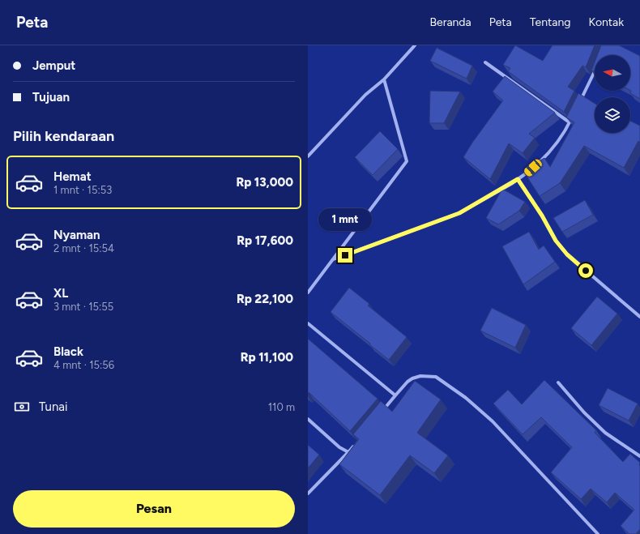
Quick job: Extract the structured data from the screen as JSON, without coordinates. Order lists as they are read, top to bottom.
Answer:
{
  "north": "left",
  "page": {
    "header": "Peta",
    "nav": [
      "Beranda",
      "Peta",
      "Tentang",
      "Kontak"
    ],
    "banner": ["Jemput", "Tujuan"],
    "heading": "Pilih kendaraan",
    "list": [
      {
        "name": "Hemat",
        "note": "1 mnt · 15:53",
        "value": "Rp 13,000"
      },
      {
        "name": "Nyaman",
        "note": "2 mnt · 15:54",
        "value": "Rp 17,600"
      },
      {
        "name": "XL",
        "note": "3 mnt · 15:55",
        "value": "Rp 22,100"
      },
      {
        "name": "Black",
        "note": "4 mnt · 15:56",
        "value": "Rp 11,100"
      }
    ],
    "bubble": "1 mnt",
    "pay": ["Tunai", "110 m"],
    "buttons": "Pesan"
  }
}
